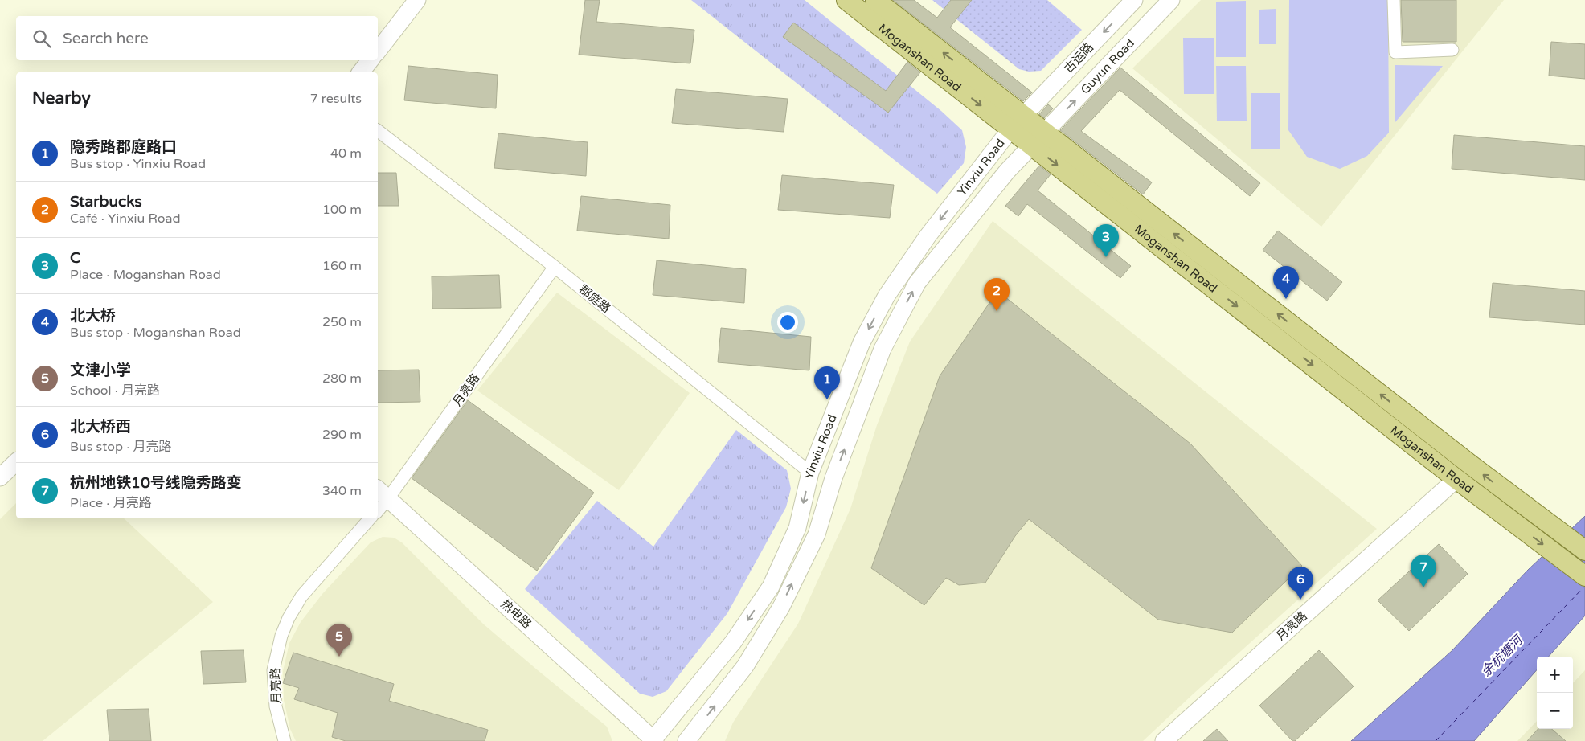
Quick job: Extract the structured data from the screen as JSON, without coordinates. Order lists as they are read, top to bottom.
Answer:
{
  "streets": {
    "main road": [
      "Moganshan Road",
      "古运路",
      "Guyun Road",
      "Yinxiu Road",
      "月亮路",
      "热电路"
    ],
    "street": ["郡庭路"]
  },
  "crossings": [
    ["Moganshan Road", "古运路"],
    ["Moganshan Road", "Guyun Road"],
    ["Moganshan Road", "Yinxiu Road"],
    ["Moganshan Road", "月亮路"],
    ["古运路", "Yinxiu Road"],
    ["Guyun Road", "Yinxiu Road"],
    ["Yinxiu Road", "郡庭路"],
    ["Yinxiu Road", "热电路"],
    ["郡庭路", "月亮路"],
    ["月亮路", "热电路"]
  ],
  "one_way": ["古运路", "Guyun Road"],
  "water": ["余杭塘河"],
  "page": {
    "search": "Search here",
    "heading": ["Nearby", "7 results"],
    "list": [
      {
        "mark": "1",
        "name": "隐秀路郡庭路口",
        "note": "Bus stop · Yinxiu Road",
        "value": "40 m"
      },
      {
        "mark": "2",
        "name": "Starbucks",
        "note": "Café · Yinxiu Road",
        "value": "100 m"
      },
      {
        "mark": "3",
        "name": "C",
        "note": "Place · Moganshan Road",
        "value": "160 m"
      },
      {
        "mark": "4",
        "name": "北大桥",
        "note": "Bus stop · Moganshan Road",
        "value": "250 m"
      },
      {
        "mark": "5",
        "name": "文津小学",
        "note": "School · 月亮路",
        "value": "280 m"
      },
      {
        "mark": "6",
        "name": "北大桥西",
        "note": "Bus stop · 月亮路",
        "value": "290 m"
      },
      {
        "mark": "7",
        "name": "杭州地铁10号线隐秀路变",
        "note": "Place · 月亮路",
        "value": "340 m"
      }
    ],
    "pins": [
      "3",
      "4",
      "2",
      "1",
      "7",
      "6",
      "5"
    ],
    "map_buttons": ["+", "−"]
  }
}
